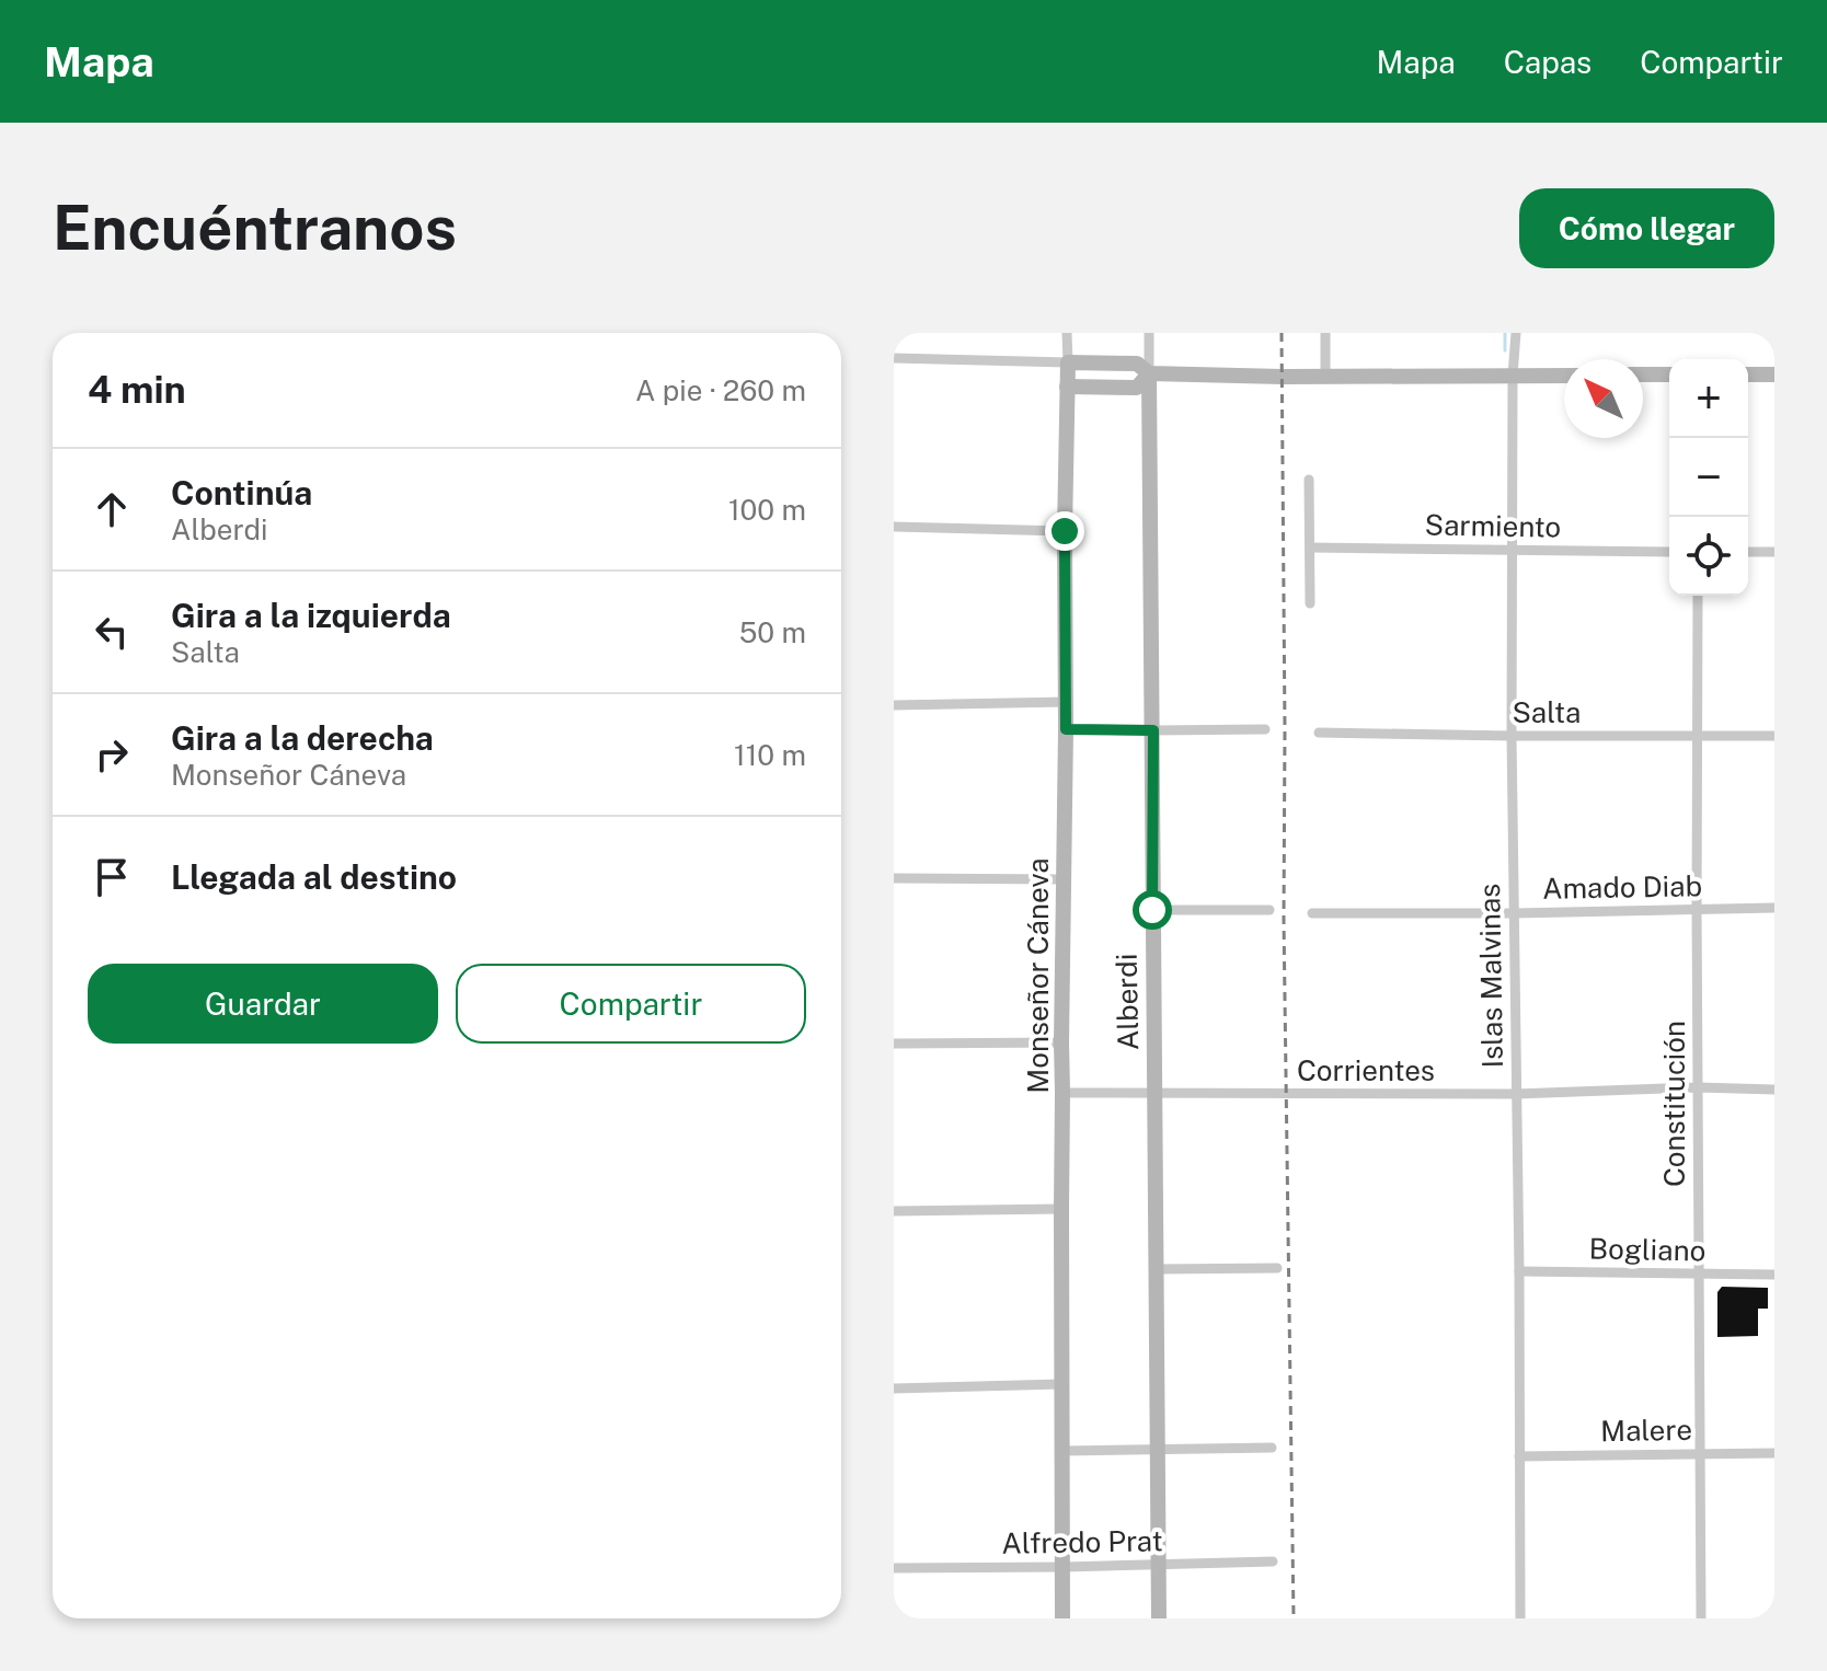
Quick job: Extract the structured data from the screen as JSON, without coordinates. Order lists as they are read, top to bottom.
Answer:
{
  "streets": {
    "street": [
      "Sarmiento",
      "Salta",
      "Amado Diab",
      "Monseñor Cáneva",
      "Islas Malvinas",
      "Alberdi",
      "Corrientes",
      "Constitución",
      "Bogliano",
      "Malere",
      "Alfredo Prat"
    ]
  },
  "crossings": [
    ["Sarmiento", "Islas Malvinas"],
    ["Salta", "Islas Malvinas"],
    ["Salta", "Constitución"],
    ["Amado Diab", "Islas Malvinas"],
    ["Amado Diab", "Constitución"],
    ["Monseñor Cáneva", "Corrientes"],
    ["Monseñor Cáneva", "Alfredo Prat"],
    ["Islas Malvinas", "Corrientes"],
    ["Islas Malvinas", "Bogliano"],
    ["Islas Malvinas", "Malere"],
    ["Alberdi", "Corrientes"],
    ["Alberdi", "Alfredo Prat"],
    ["Corrientes", "Constitución"],
    ["Constitución", "Bogliano"],
    ["Constitución", "Malere"]
  ],
  "north": "top left",
  "page": {
    "header": "Mapa",
    "nav": ["Mapa", "Capas", "Compartir"],
    "buttons": [
      "Cómo llegar",
      ["Guardar", "Compartir"]
    ],
    "title": "Encuéntranos",
    "heading": ["4 min", "A pie · 260 m"],
    "map_buttons": ["+", "−"],
    "list": [
      ["Continúa", "Alberdi", "100 m"],
      ["Gira a la izquierda", "Salta", "50 m"],
      ["Gira a la derecha", "Monseñor Cáneva", "110 m"],
      "Llegada al destino"
    ]
  }
}
